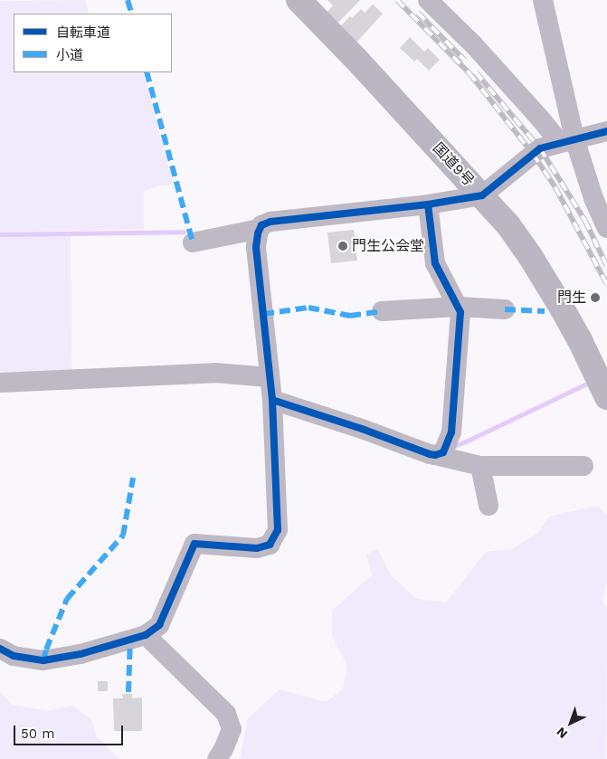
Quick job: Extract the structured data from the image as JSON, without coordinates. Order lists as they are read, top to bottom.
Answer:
{
  "streets": {
    "highway": ["国道9号"]
  },
  "places": ["門生公会堂", "門生"],
  "legend": ["自転車道", "小道"],
  "scale_bar": "50 m",
  "north": "bottom left"
}
